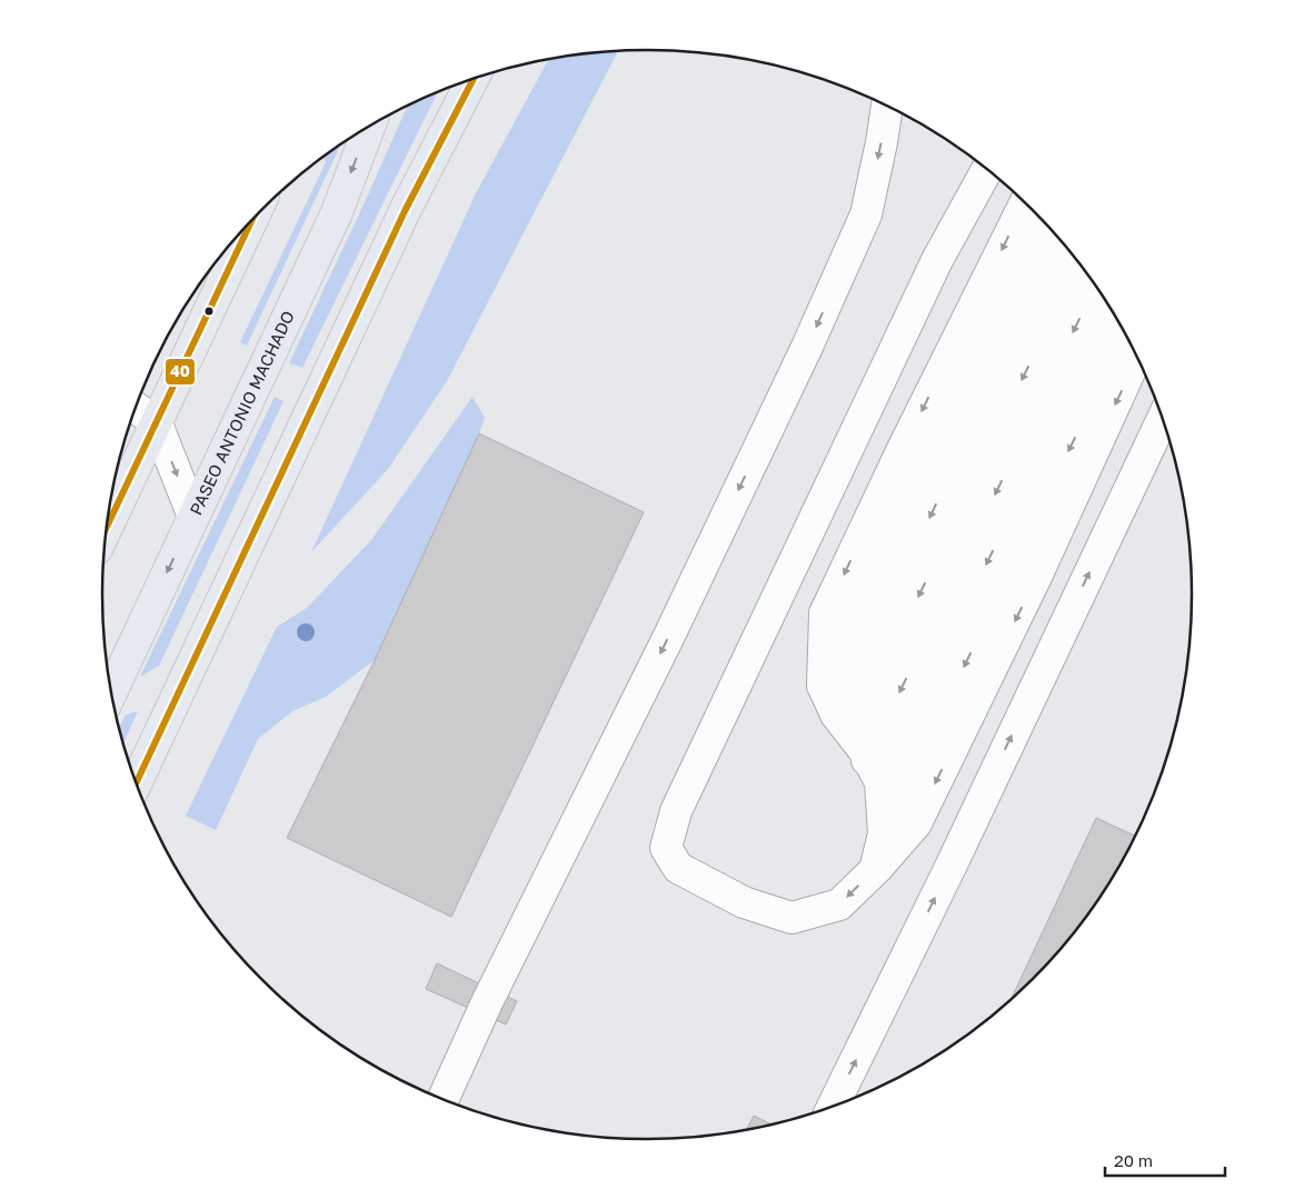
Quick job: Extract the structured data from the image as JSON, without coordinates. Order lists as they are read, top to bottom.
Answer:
{
  "streets": {
    "main road": ["PASEO ANTONIO MACHADO"]
  },
  "lines": ["transit line 40"],
  "scale_bar": "20 m"
}
